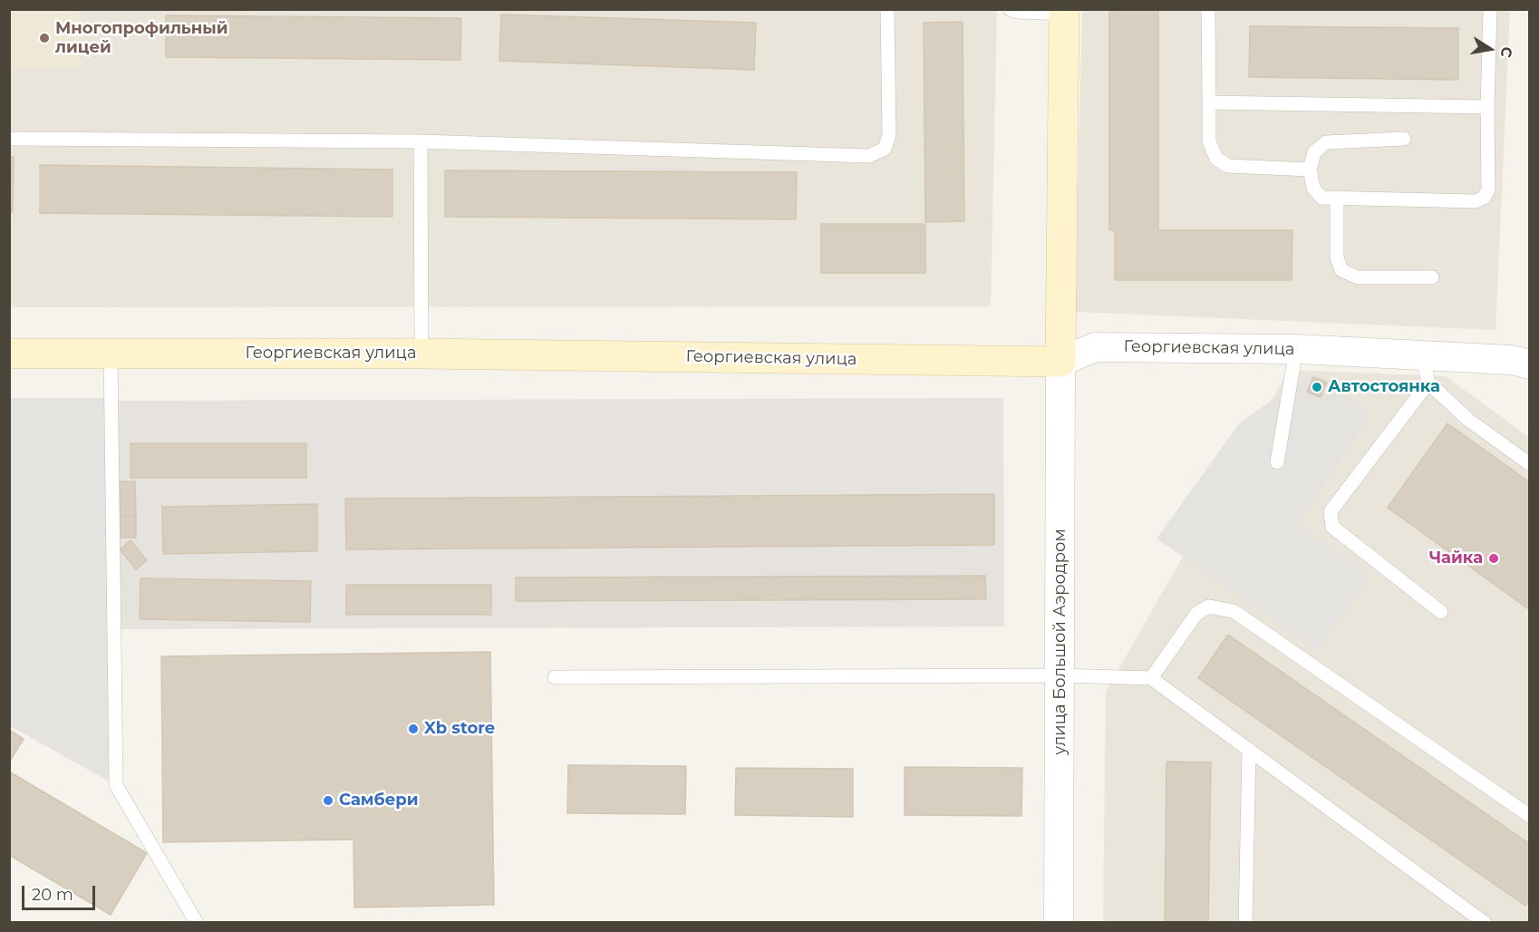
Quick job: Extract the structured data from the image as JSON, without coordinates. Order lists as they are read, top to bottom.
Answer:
{
  "streets": {
    "street": ["Георгиевская улица", "улица Большой Аэродром"]
  },
  "crossings": [
    ["Георгиевская улица", "улица Большой Аэродром"]
  ],
  "places": [
    "Многопрофильный лицей",
    "Автостоянка",
    "Чайка",
    "Xb store",
    "Самбери"
  ],
  "scale_bar": "20 m",
  "north": "right"
}
